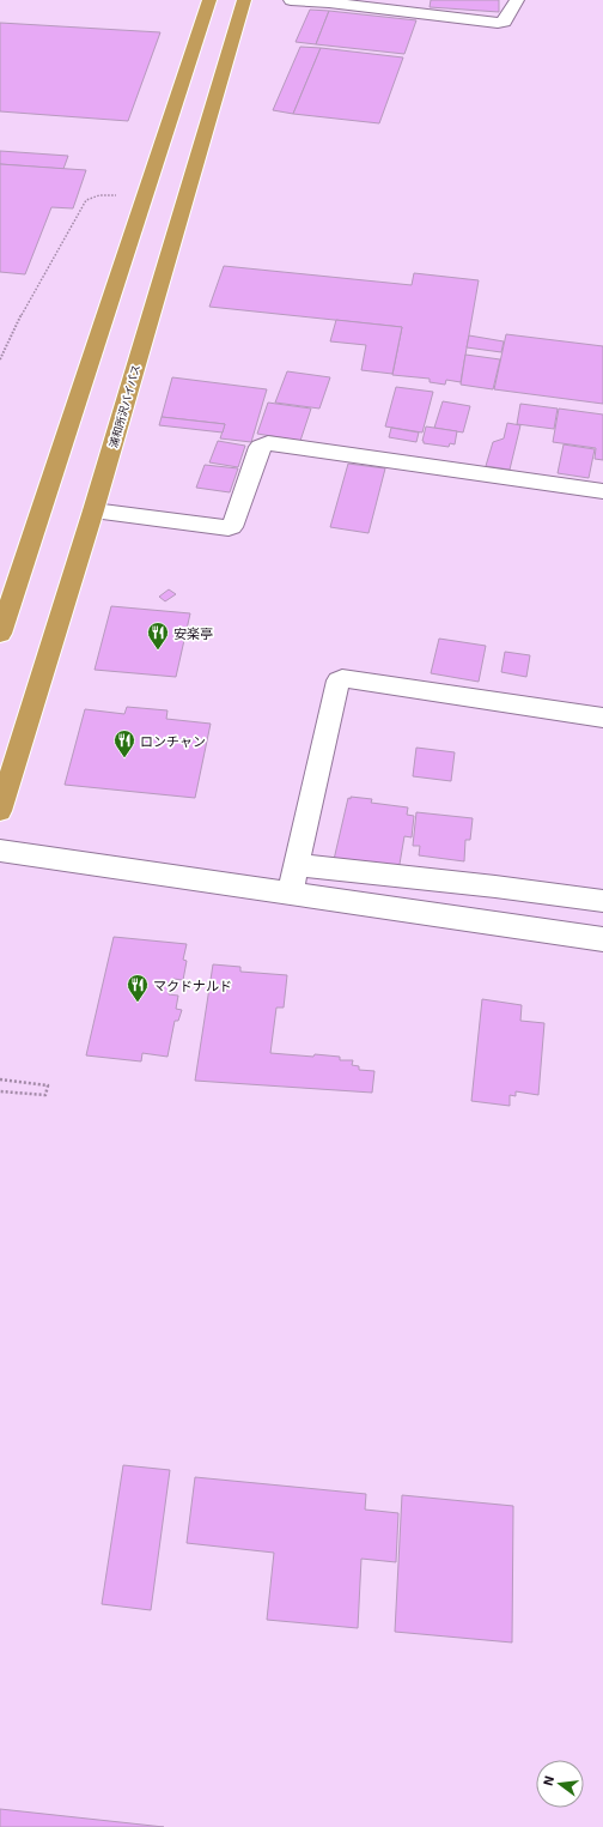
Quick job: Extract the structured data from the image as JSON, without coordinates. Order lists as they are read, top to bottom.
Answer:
{
  "streets": {
    "highway": ["浦和所沢バイパス"]
  },
  "places": {
    "restaurant": ["安楽亭", "ロンチャン", "マクドナルド"]
  },
  "north": "left"
}
